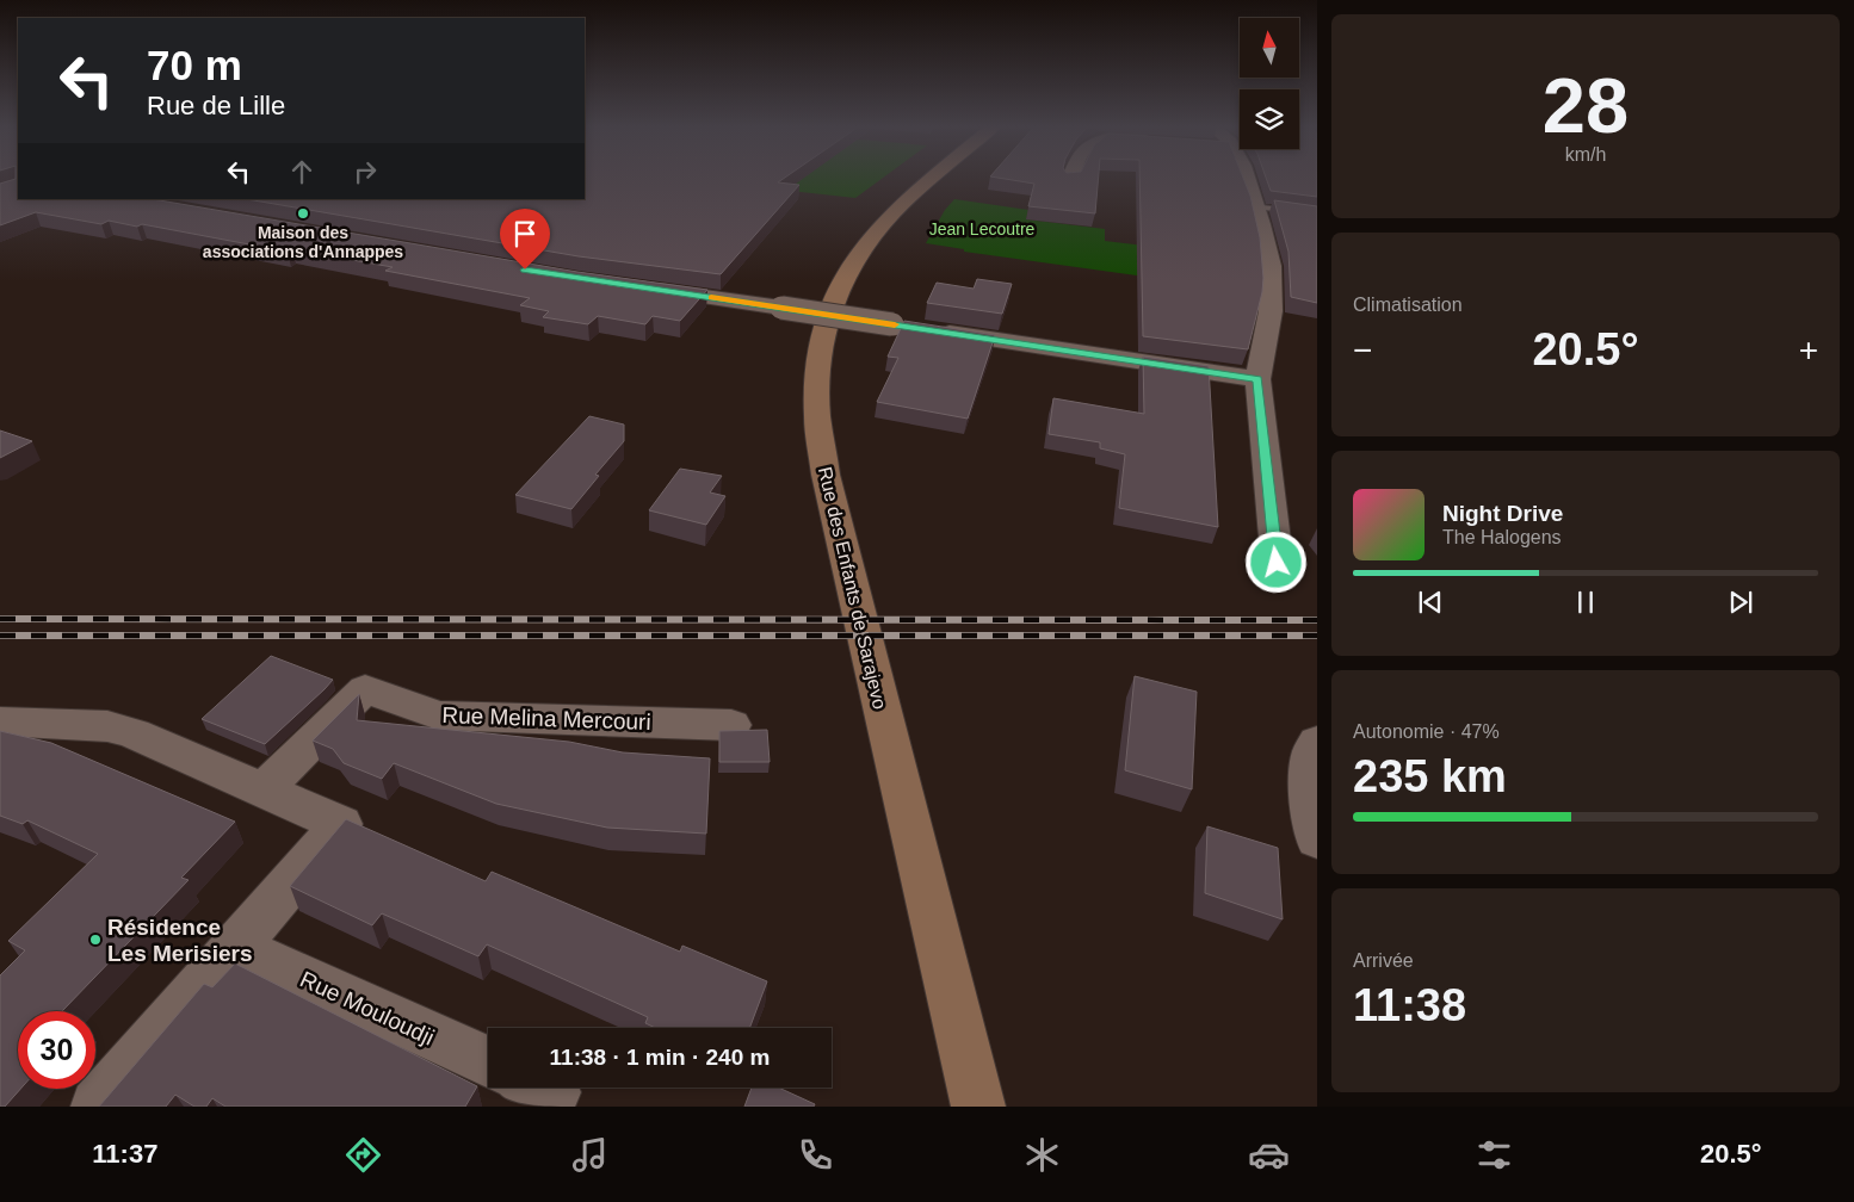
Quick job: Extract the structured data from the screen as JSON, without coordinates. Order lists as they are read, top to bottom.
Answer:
{
  "streets": {
    "main road": ["Rue des Enfants de Sarajevo"],
    "street": ["Rue Melina Mercouri", "Rue Mouloudji"]
  },
  "parks": ["Jean Lecoutre"],
  "places": ["Maison des associations d'Annappes", "Résidence Les Merisiers"],
  "north": "top",
  "page": {
    "tile": [
      ["28", "km/h"],
      "Climatisation",
      ["Autonomie · 47%", "235 km"],
      ["Arrivée", "11:38"]
    ],
    "turn": ["70 m", "Rue de Lille"],
    "heat": ["−", "20.5°", "+"],
    "song": ["Night Drive", "The Halogens"],
    "limit": "30",
    "trip": "11:38 · 1 min · 240 m",
    "tabs": ["11:37", "20.5°"]
  }
}
